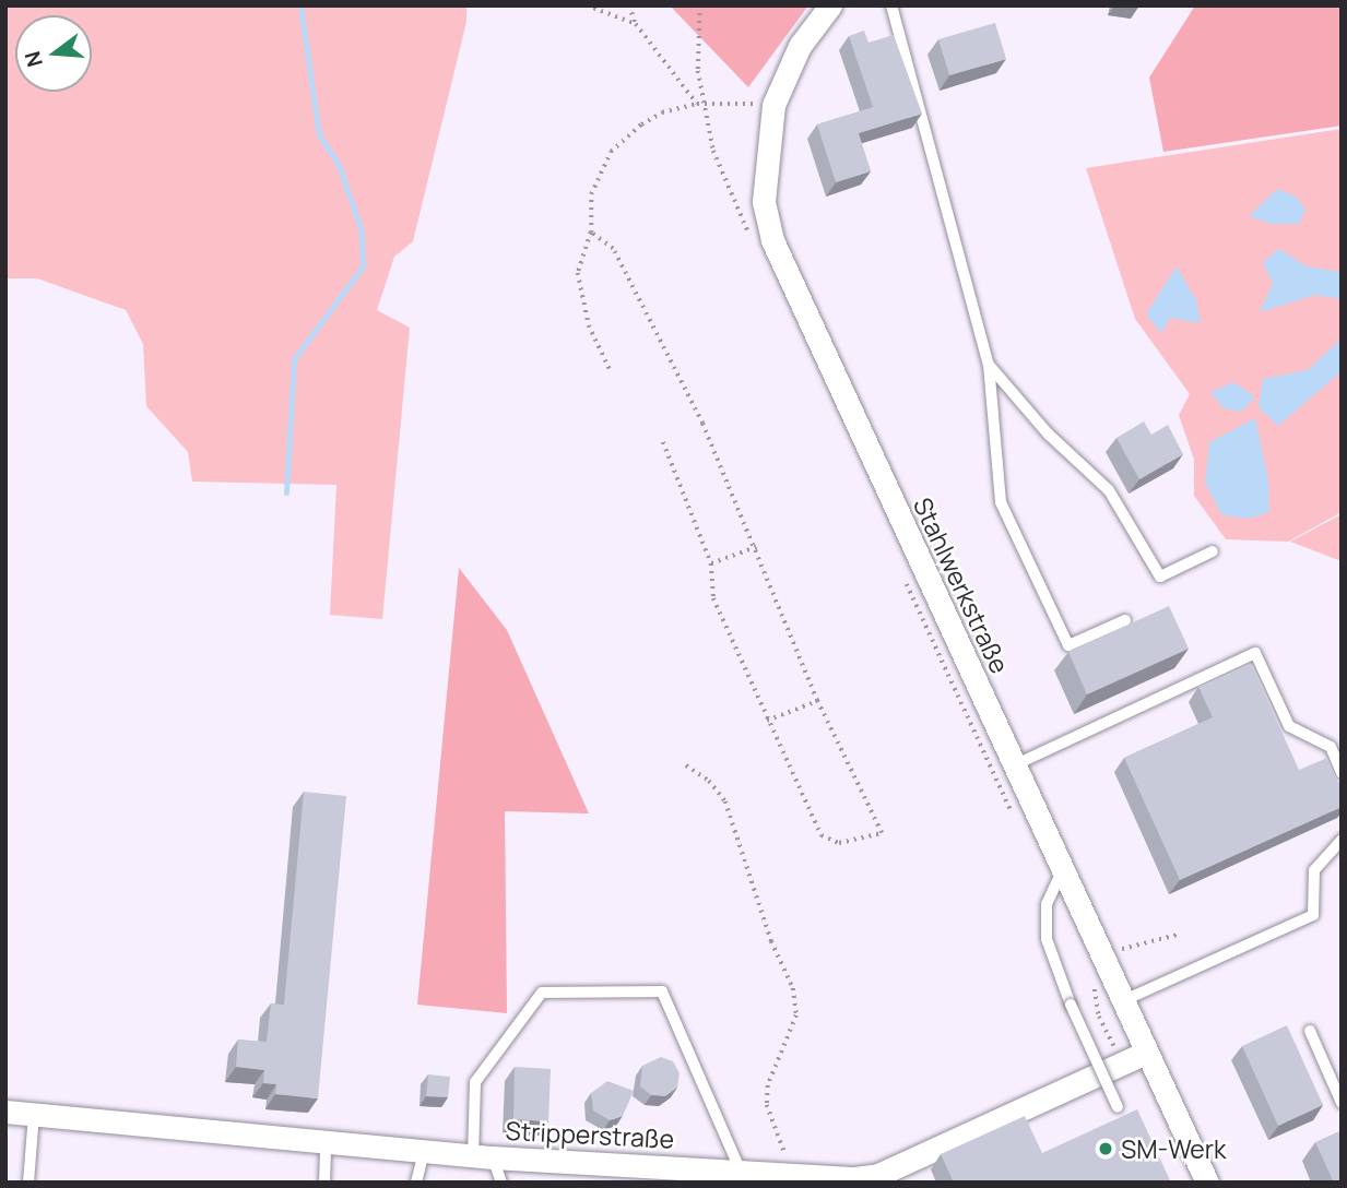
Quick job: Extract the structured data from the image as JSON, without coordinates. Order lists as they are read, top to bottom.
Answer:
{
  "streets": {
    "street": ["Stahlwerkstraße", "Stripperstraße"]
  },
  "crossings": [
    ["Stahlwerkstraße", "Stripperstraße"]
  ],
  "places": ["SM-Werk"],
  "north": "left"
}
